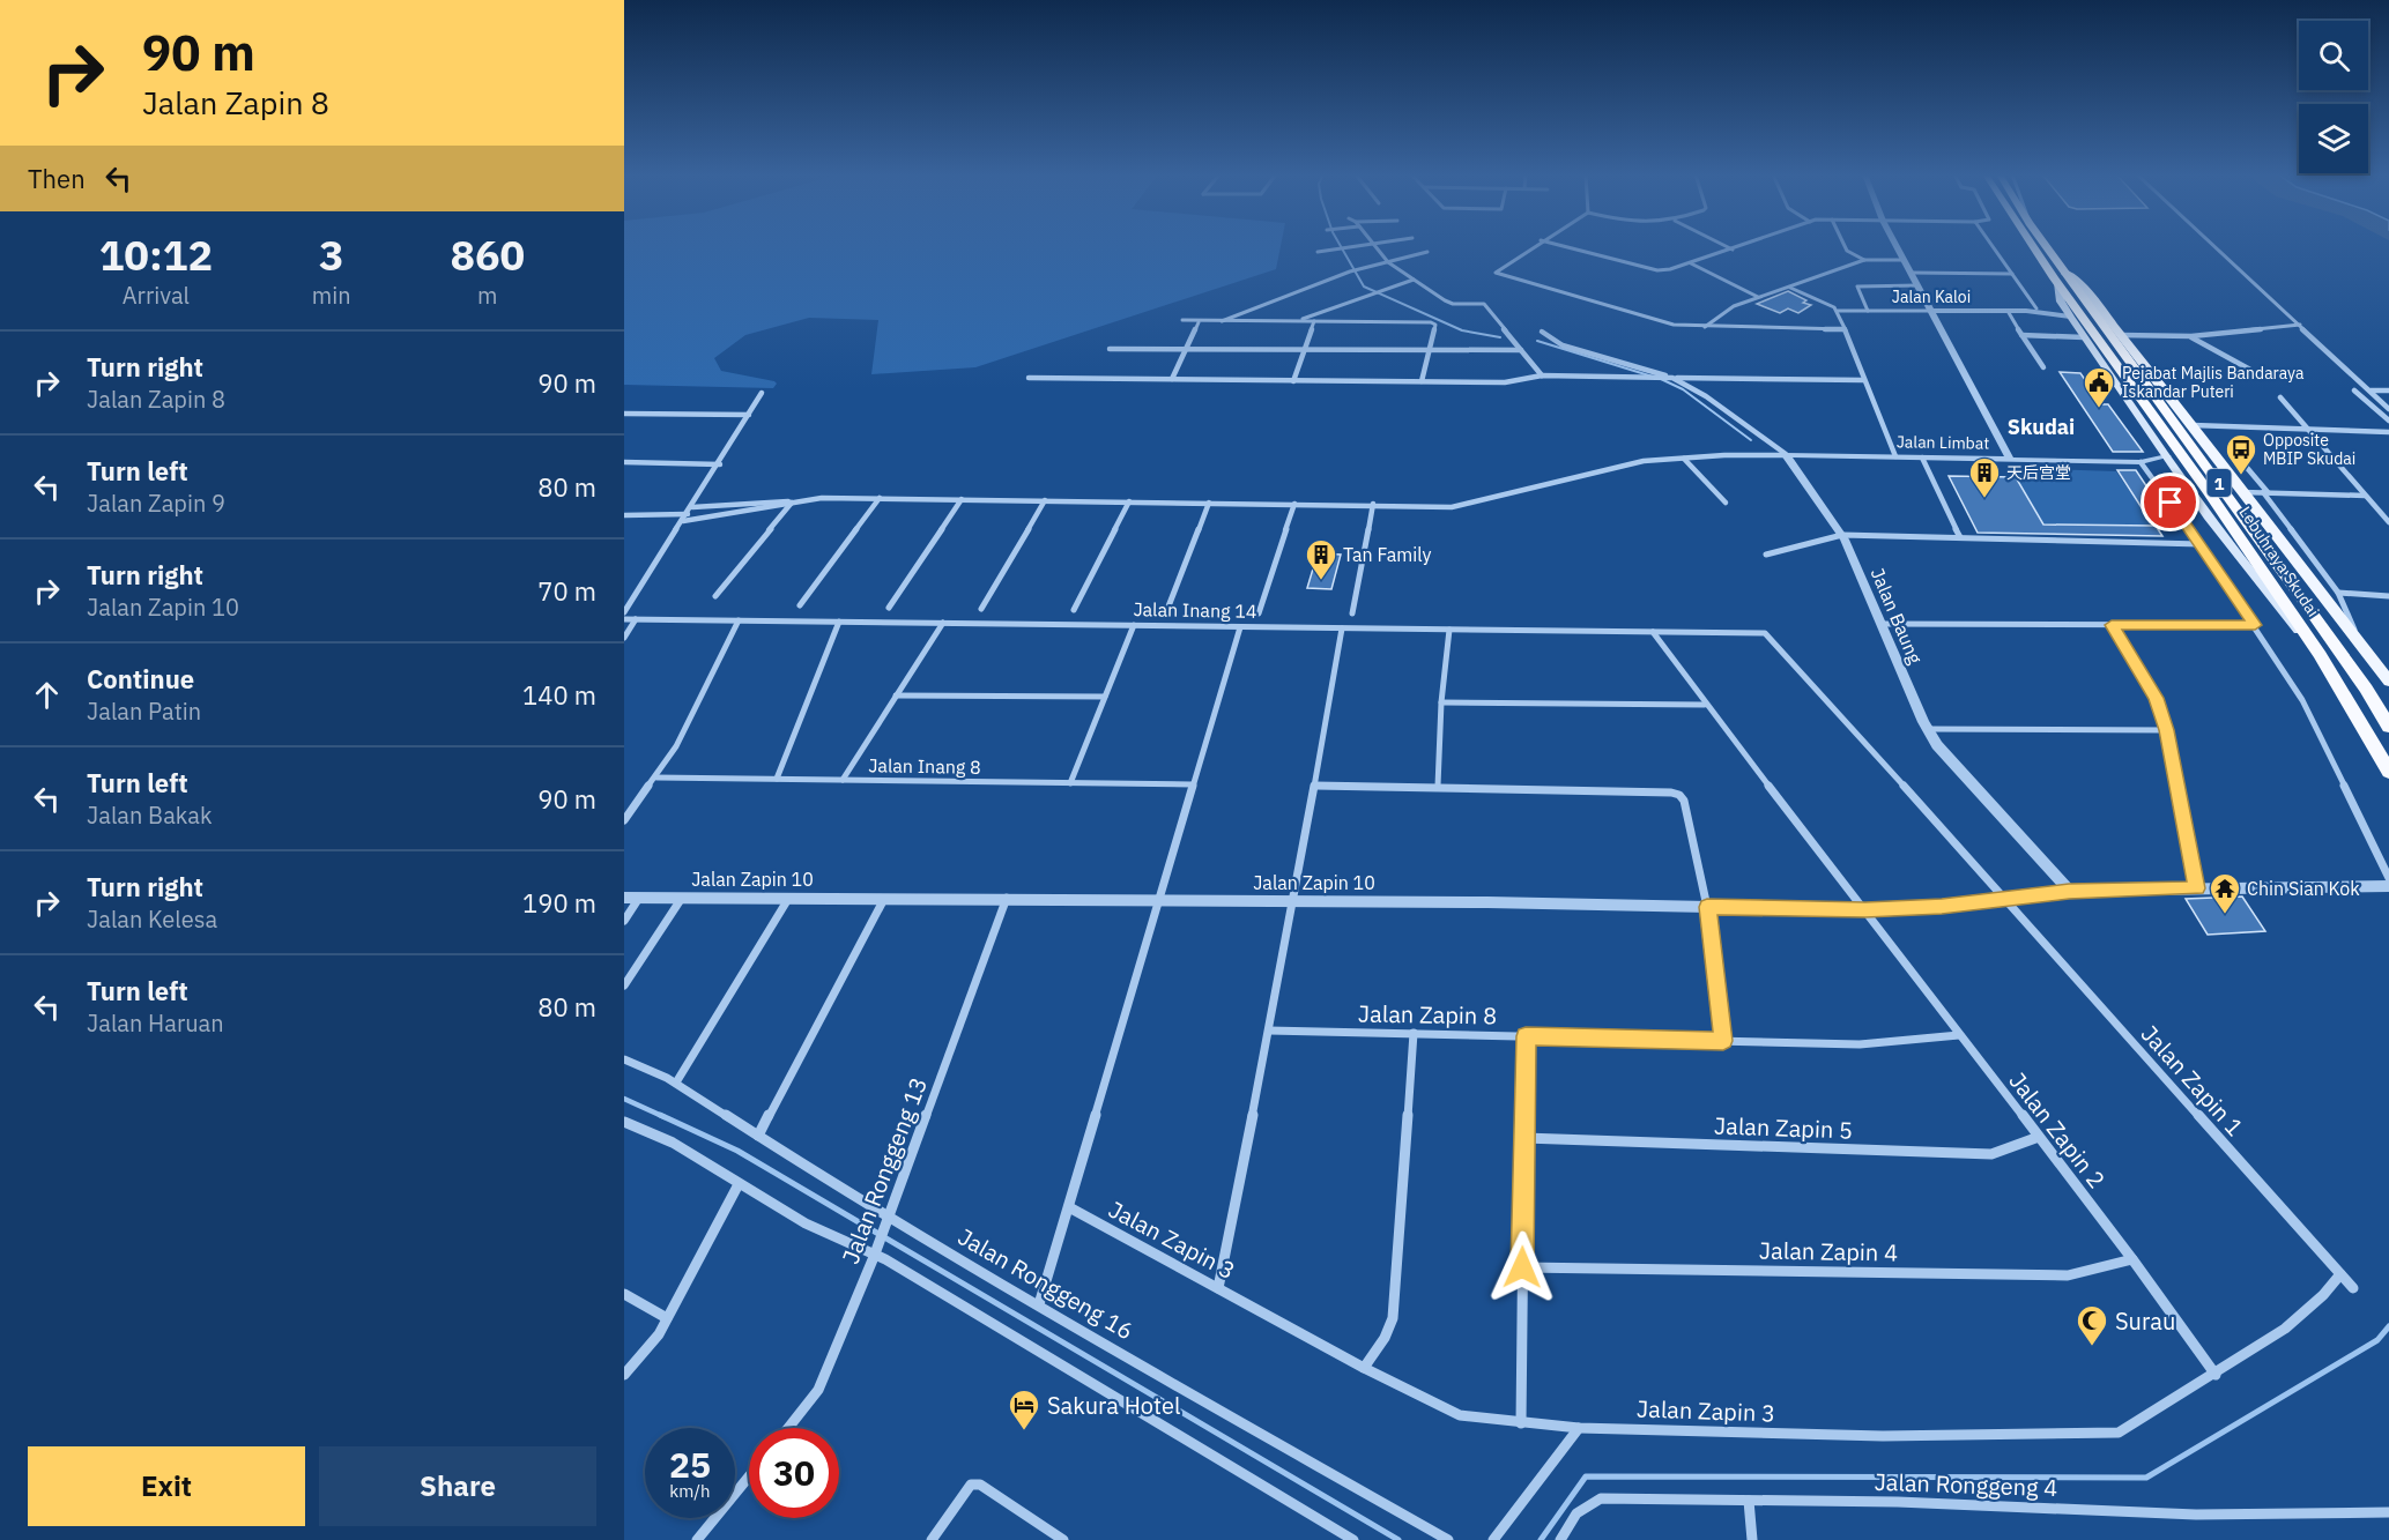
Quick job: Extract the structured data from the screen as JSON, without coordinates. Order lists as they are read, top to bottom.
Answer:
{
  "streets": {
    "highway": ["1", "Lebuhraya Skudai"],
    "street": [
      "Jalan Kaloi",
      "Jalan Limbat",
      "Jalan Inang 14",
      "Jalan Baung",
      "Jalan Inang 8",
      "Jalan Zapin 10",
      "Jalan Zapin 8",
      "Jalan Zapin 1",
      "Jalan Zapin 5",
      "Jalan Zapin 2",
      "Jalan Ronggeng 13",
      "Jalan Zapin 3",
      "Jalan Zapin 4",
      "Jalan Ronggeng 16",
      "Jalan Ronggeng 4"
    ]
  },
  "crossings": [
    ["Jalan Limbat", "Jalan Baung"],
    ["Jalan Inang 14", "Jalan Zapin 1"],
    ["Jalan Inang 14", "Jalan Zapin 2"],
    ["Jalan Baung", "Jalan Zapin 10"],
    ["Jalan Zapin 10", "Jalan Zapin 1"],
    ["Jalan Zapin 10", "Jalan Zapin 2"],
    ["Jalan Zapin 10", "Jalan Ronggeng 13"],
    ["Jalan Zapin 8", "Jalan Zapin 2"],
    ["Jalan Zapin 1", "Jalan Zapin 3"],
    ["Jalan Zapin 5", "Jalan Zapin 2"],
    ["Jalan Zapin 2", "Jalan Zapin 3"],
    ["Jalan Zapin 2", "Jalan Zapin 4"],
    ["Jalan Ronggeng 13", "Jalan Ronggeng 16"]
  ],
  "districts": ["Skudai"],
  "places": {
    "public building": ["Pejabat Majlis Bandaraya Iskandar Puteri"],
    "bus stop": ["Opposite MBIP Skudai"],
    "building": ["天后宫堂", "Tan Family"],
    "temple": ["Chin Sian Kok"],
    "mosque": ["Surau"],
    "hotel": ["Sakura Hotel"]
  },
  "page": {
    "turn": ["90 m", "Jalan Zapin 8"],
    "then": "Then",
    "eta": [
      "10:12",
      "Arrival",
      "3",
      "min",
      "860",
      "m"
    ],
    "list": [
      {
        "name": "Turn right",
        "note": "Jalan Zapin 8",
        "value": "90 m"
      },
      {
        "name": "Turn left",
        "note": "Jalan Zapin 9",
        "value": "80 m"
      },
      {
        "name": "Turn right",
        "note": "Jalan Zapin 10",
        "value": "70 m"
      },
      {
        "name": "Continue",
        "note": "Jalan Patin",
        "value": "140 m"
      },
      {
        "name": "Turn left",
        "note": "Jalan Bakak",
        "value": "90 m"
      },
      {
        "name": "Turn right",
        "note": "Jalan Kelesa",
        "value": "190 m"
      },
      {
        "name": "Turn left",
        "note": "Jalan Haruan",
        "value": "80 m"
      }
    ],
    "speed": "25 km/h",
    "limit": "30",
    "buttons": ["Exit", "Share"]
  }
}
